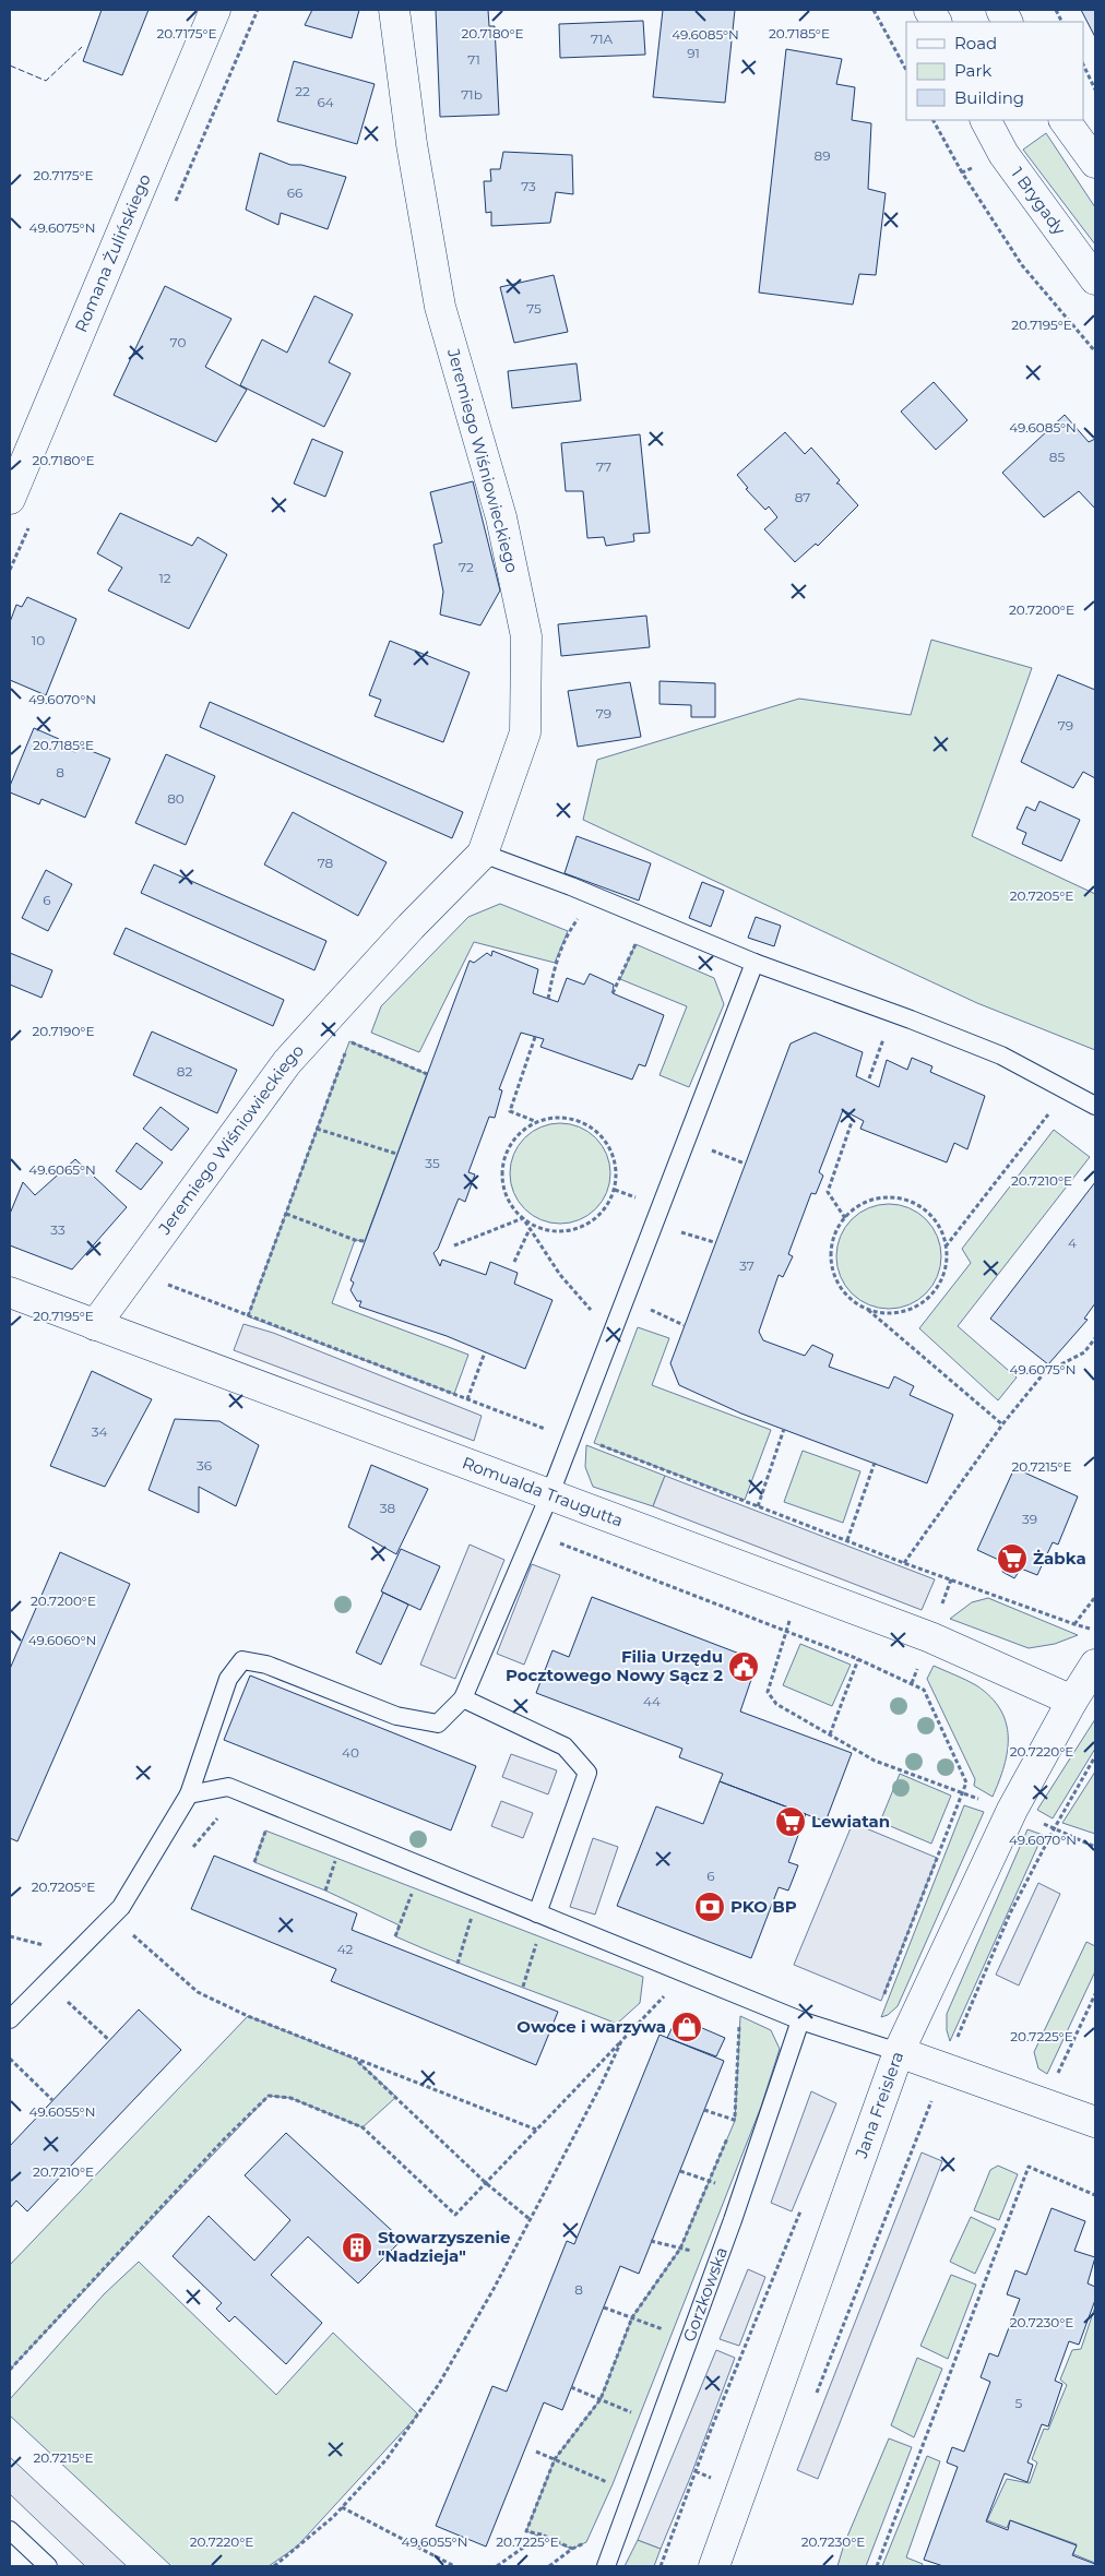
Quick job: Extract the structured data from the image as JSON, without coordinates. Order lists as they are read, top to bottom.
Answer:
{
  "streets": {
    "street": [
      "1 Brygady",
      "Romana Żulińskiego",
      "Jeremiego Wiśniowieckiego",
      "Romualda Traugutta",
      "Jana Freislera"
    ],
    "lane": ["Gorzkowska"]
  },
  "crossings": [
    ["Jeremiego Wiśniowieckiego", "Romualda Traugutta"],
    ["Romualda Traugutta", "Jana Freislera"]
  ],
  "places": {
    "supermarket": ["Żabka", "Lewiatan"],
    "public building": ["Filia Urzędu Pocztowego Nowy Sącz 2"],
    "bank": ["PKO BP"],
    "shop": ["Owoce i warzywa"],
    "building": ["Stowarzyszenie \"Nadzieja\""]
  },
  "house_numbers": [
    "71A",
    "91",
    "71",
    "22",
    "71b",
    "64",
    "89",
    "73",
    "66",
    "75",
    "70",
    "85",
    "77",
    "87",
    "72",
    "12",
    "10",
    "79",
    "79",
    "8",
    "80",
    "78",
    "6",
    "82",
    "35",
    "33",
    "4",
    "37",
    "34",
    "36",
    "38",
    "39",
    "44",
    "40",
    "6",
    "42",
    "8",
    "5"
  ],
  "legend": ["Road", "Park", "Building"],
  "coordinates": [
    "20.7175°E",
    "20.7185°E",
    "20.7180°E",
    "49.6085°N",
    "49.6075°N",
    "20.7195°E",
    "20.7200°E",
    "49.6070°N",
    "20.7205°E",
    "20.7190°E",
    "49.6065°N",
    "20.7210°E",
    "20.7215°E",
    "49.6060°N",
    "20.7220°E",
    "20.7225°E",
    "49.6055°N",
    "20.7230°E"
  ]
}
